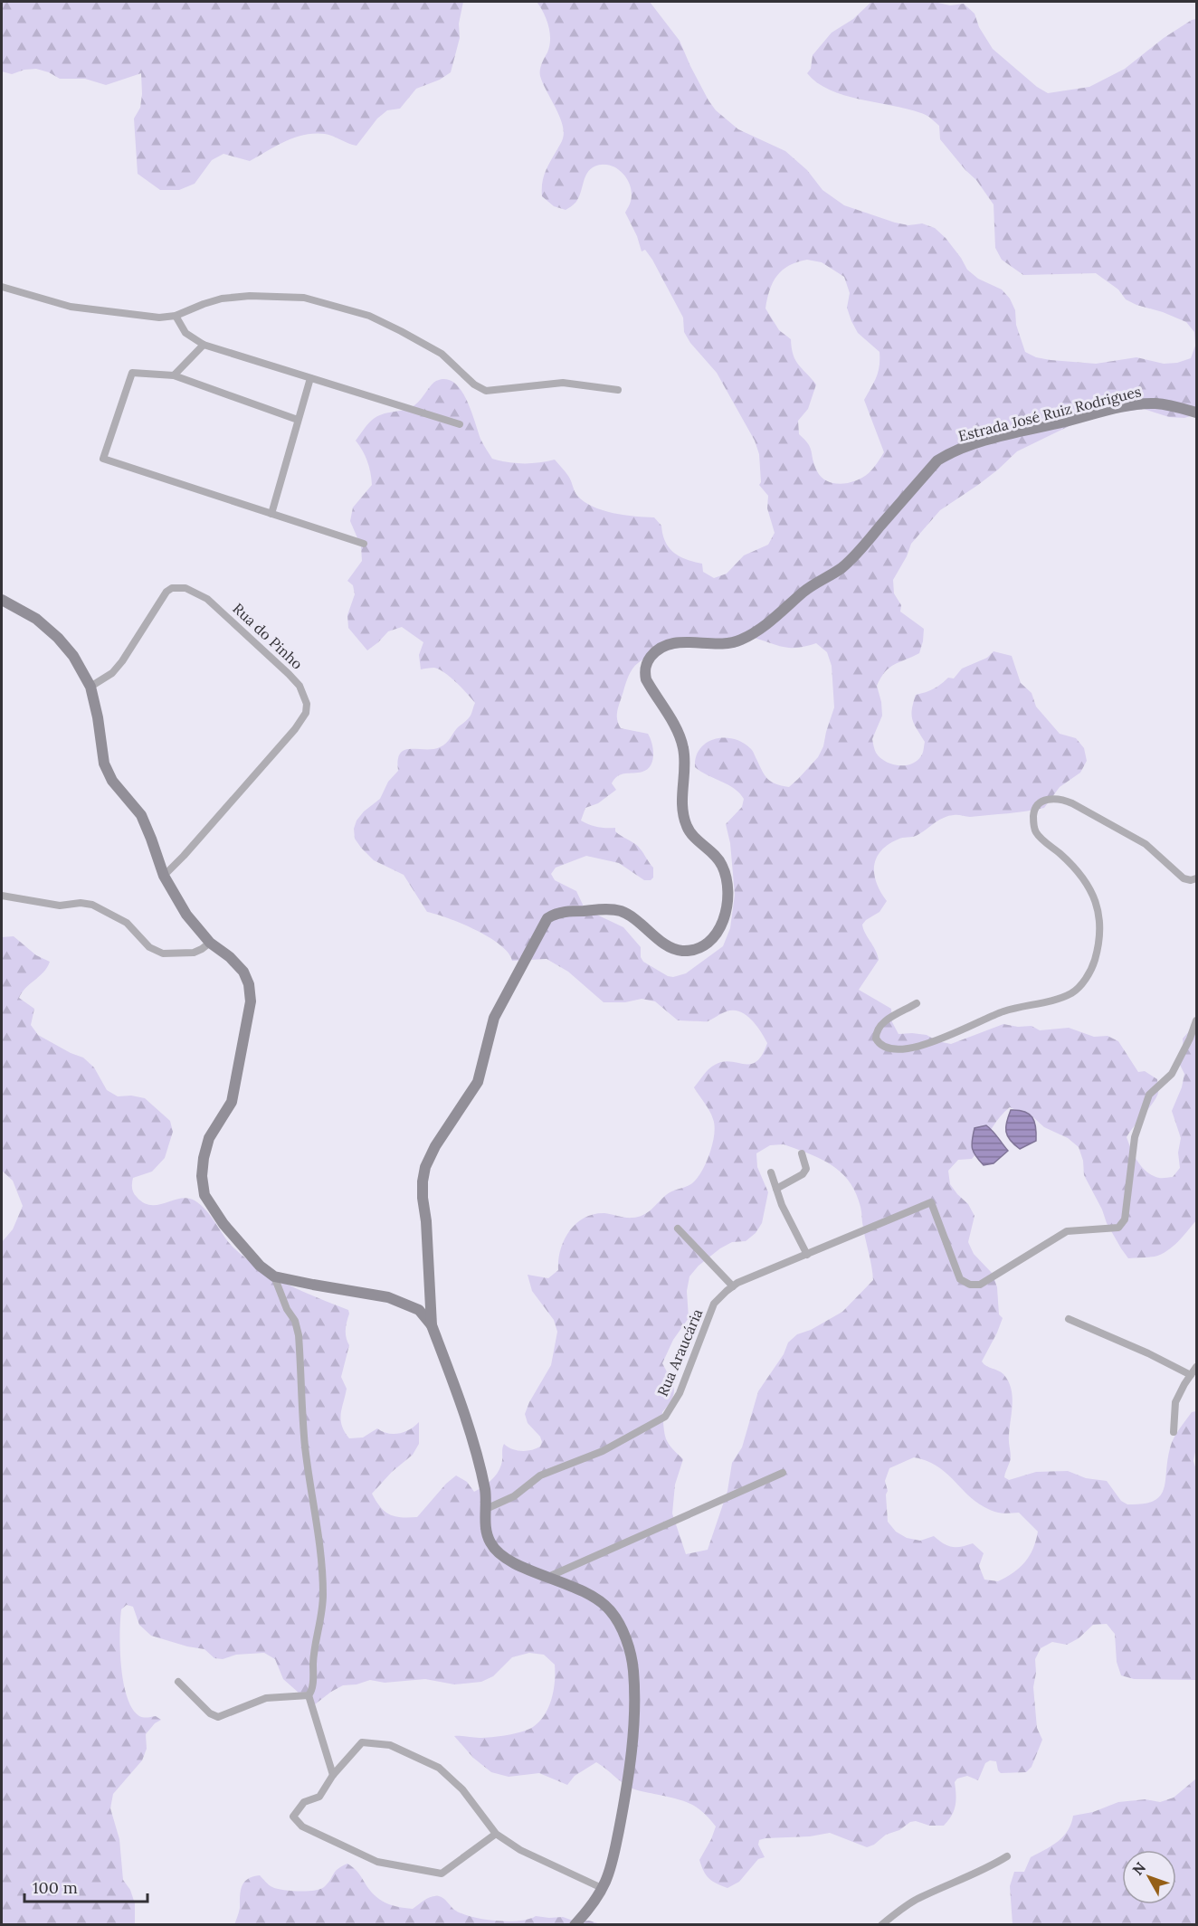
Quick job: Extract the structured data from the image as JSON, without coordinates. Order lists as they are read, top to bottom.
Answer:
{
  "streets": {
    "street": ["Estrada José Ruiz Rodrigues", "Rua do Pinho", "Rua Araucária"]
  },
  "scale_bar": "100 m",
  "north": "top left"
}
